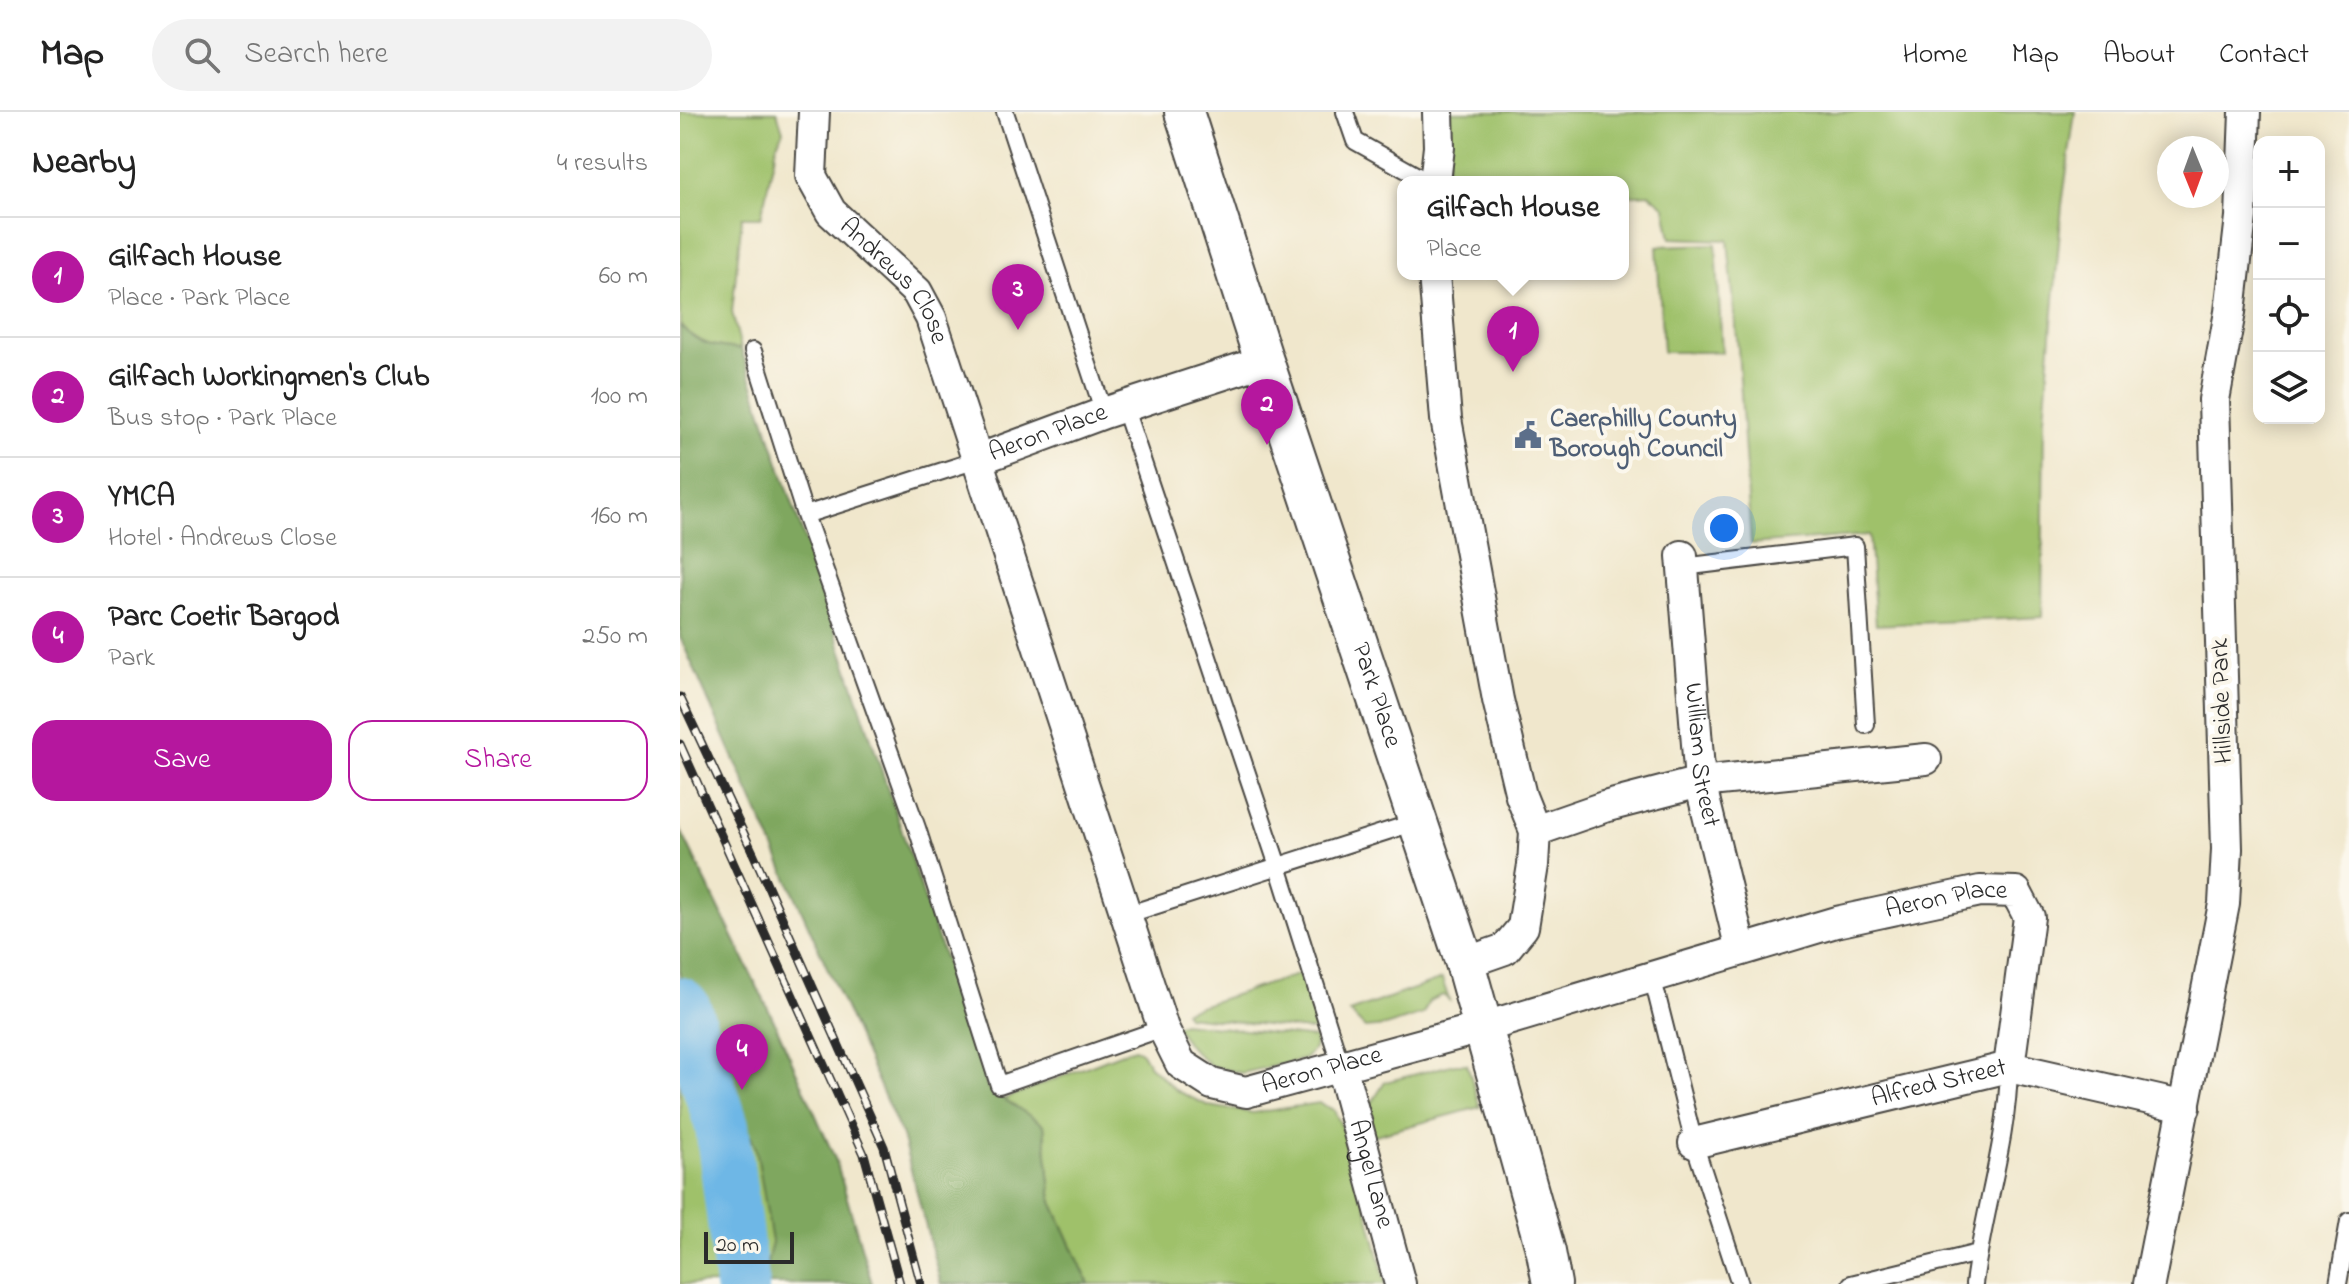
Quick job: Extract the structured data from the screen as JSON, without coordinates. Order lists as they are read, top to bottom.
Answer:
{
  "streets": {
    "street": [
      "Andrews Close",
      "Aeron Place",
      "Park Place",
      "Hillside Park",
      "William Street",
      "Alfred Street",
      "Angel Lane"
    ]
  },
  "crossings": [
    ["Andrews Close", "Aeron Place"],
    ["Aeron Place", "Park Place"],
    ["Aeron Place", "William Street"],
    ["Aeron Place", "Alfred Street"],
    ["Aeron Place", "Angel Lane"],
    ["Hillside Park", "Alfred Street"]
  ],
  "places": {
    "public building": ["Caerphilly County Borough Council"]
  },
  "scale_bar": "20 m",
  "north": "bottom",
  "page": {
    "header": "Map",
    "search": "Search here",
    "nav": [
      "Home",
      "Map",
      "About",
      "Contact"
    ],
    "heading": ["Nearby", "4 results"],
    "map_buttons": ["+", "−"],
    "popup": ["Gilfach House", "Place"],
    "list": [
      {
        "mark": "1",
        "name": "Gilfach House",
        "note": "Place · Park Place",
        "value": "60 m"
      },
      {
        "mark": "2",
        "name": "Gilfach Workingmen's Club",
        "note": "Bus stop · Park Place",
        "value": "100 m"
      },
      {
        "mark": "3",
        "name": "YMCA",
        "note": "Hotel · Andrews Close",
        "value": "160 m"
      },
      {
        "mark": "4",
        "name": "Parc Coetir Bargod",
        "note": "Park",
        "value": "250 m"
      }
    ],
    "pins": [
      "3",
      "1",
      "2",
      "4"
    ],
    "buttons": ["Save", "Share"],
    "scale": "20 m"
  }
}
